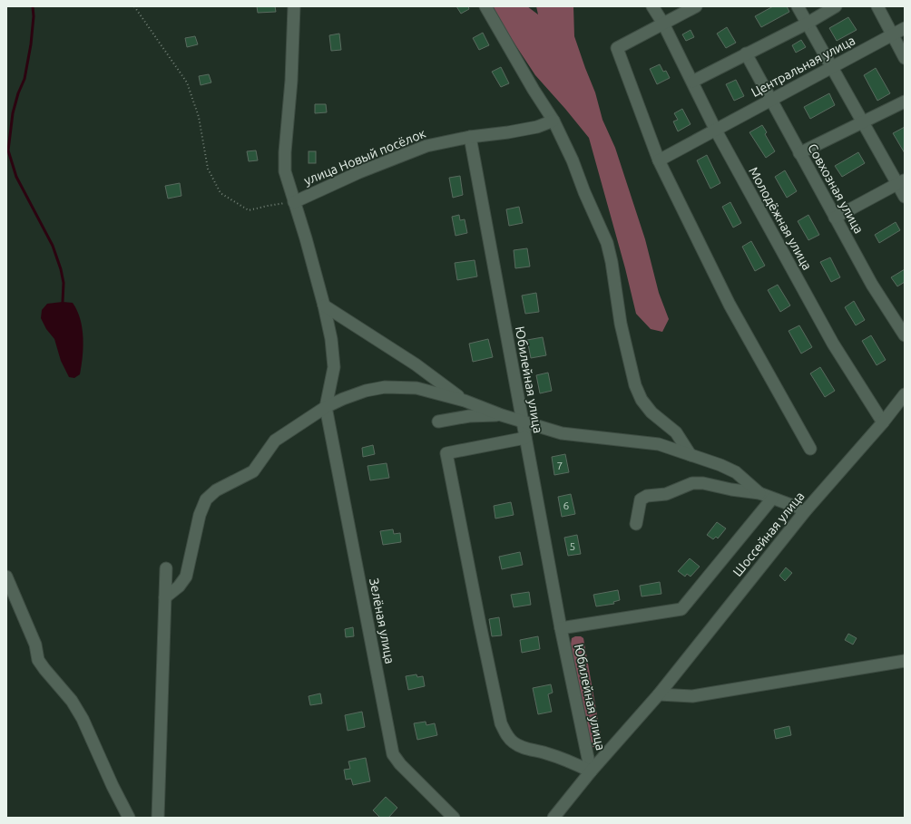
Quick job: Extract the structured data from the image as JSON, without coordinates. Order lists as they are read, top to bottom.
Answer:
{
  "streets": {
    "street": [
      "Центральная улица",
      "улица Новый посёлок",
      "Совхозная улица",
      "Молодёжная улица",
      "Юбилейная улица",
      "Шоссейная улица",
      "Зелёная улица"
    ]
  },
  "crossings": [
    ["Центральная улица", "Совхозная улица"],
    ["Центральная улица", "Молодёжная улица"],
    ["улица Новый посёлок", "Юбилейная улица"],
    ["Молодёжная улица", "Шоссейная улица"],
    ["Юбилейная улица", "Шоссейная улица"]
  ],
  "house_numbers": ["7", "6", "5"]
}
